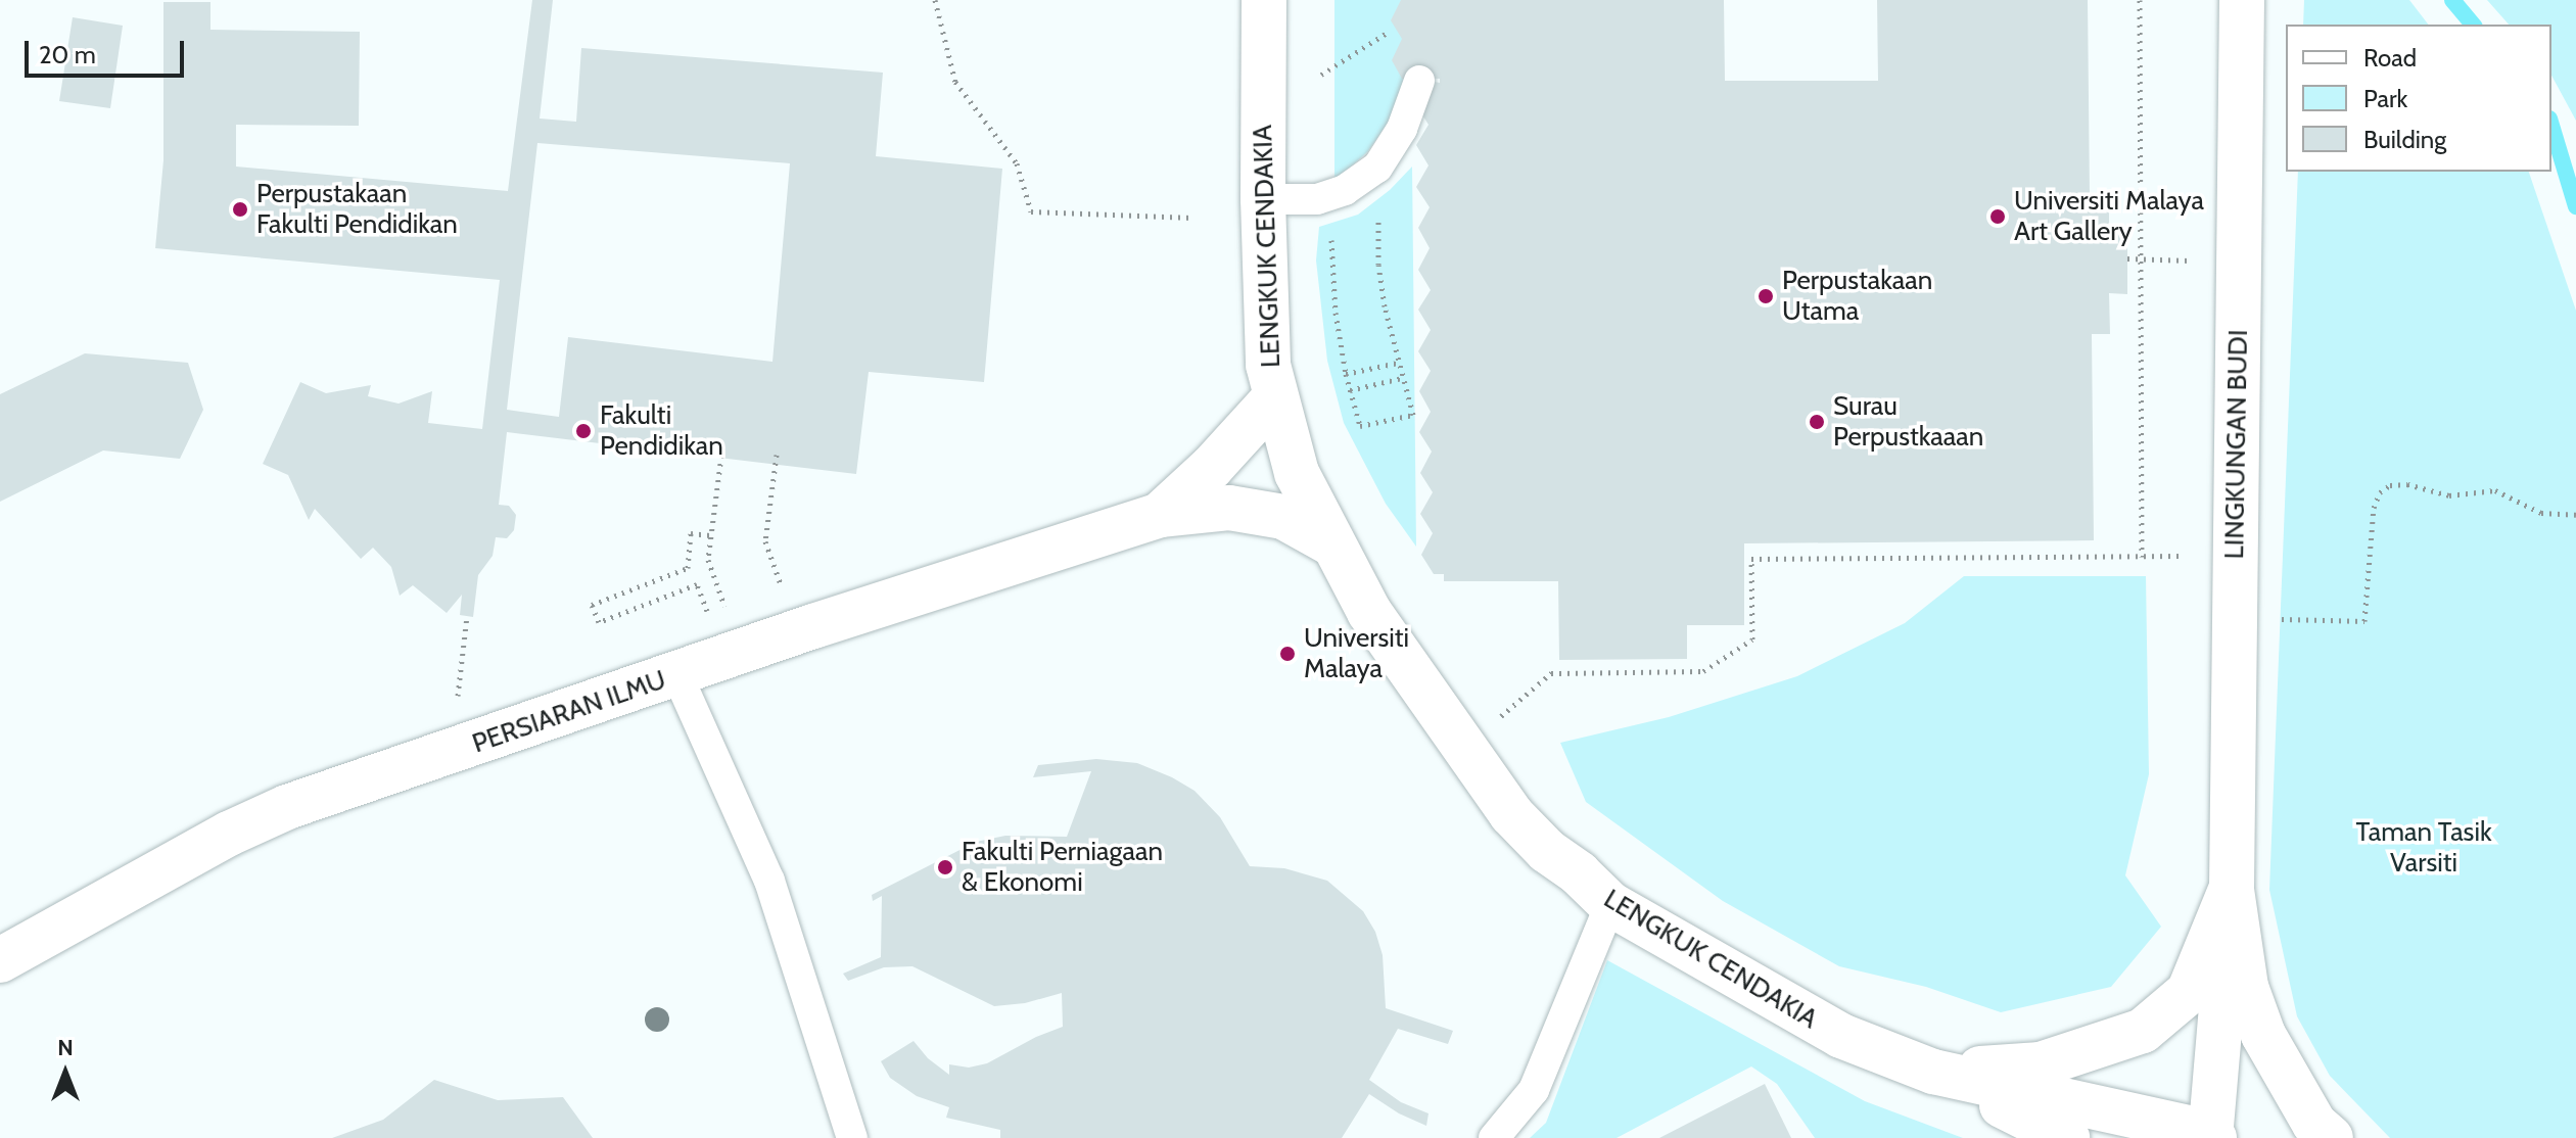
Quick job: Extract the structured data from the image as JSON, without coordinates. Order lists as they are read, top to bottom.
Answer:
{
  "streets": {
    "street": ["LENGKUK CENDAKIA", "LINGKUNGAN BUDI", "PERSIARAN ILMU"]
  },
  "crossings": [
    ["LENGKUK CENDAKIA", "LINGKUNGAN BUDI"],
    ["LENGKUK CENDAKIA", "PERSIARAN ILMU"]
  ],
  "parks": ["Taman Tasik Varsiti"],
  "places": [
    "Perpustakaan Fakulti Pendidikan",
    "Universiti Malaya Art Gallery",
    "Perpustakaan Utama",
    "Surau Perpustkaaan",
    "Fakulti Pendidikan",
    "Universiti Malaya",
    "Fakulti Perniagaan & Ekonomi"
  ],
  "legend": ["Road", "Park", "Building"],
  "scale_bar": "20 m",
  "north": "top"
}
